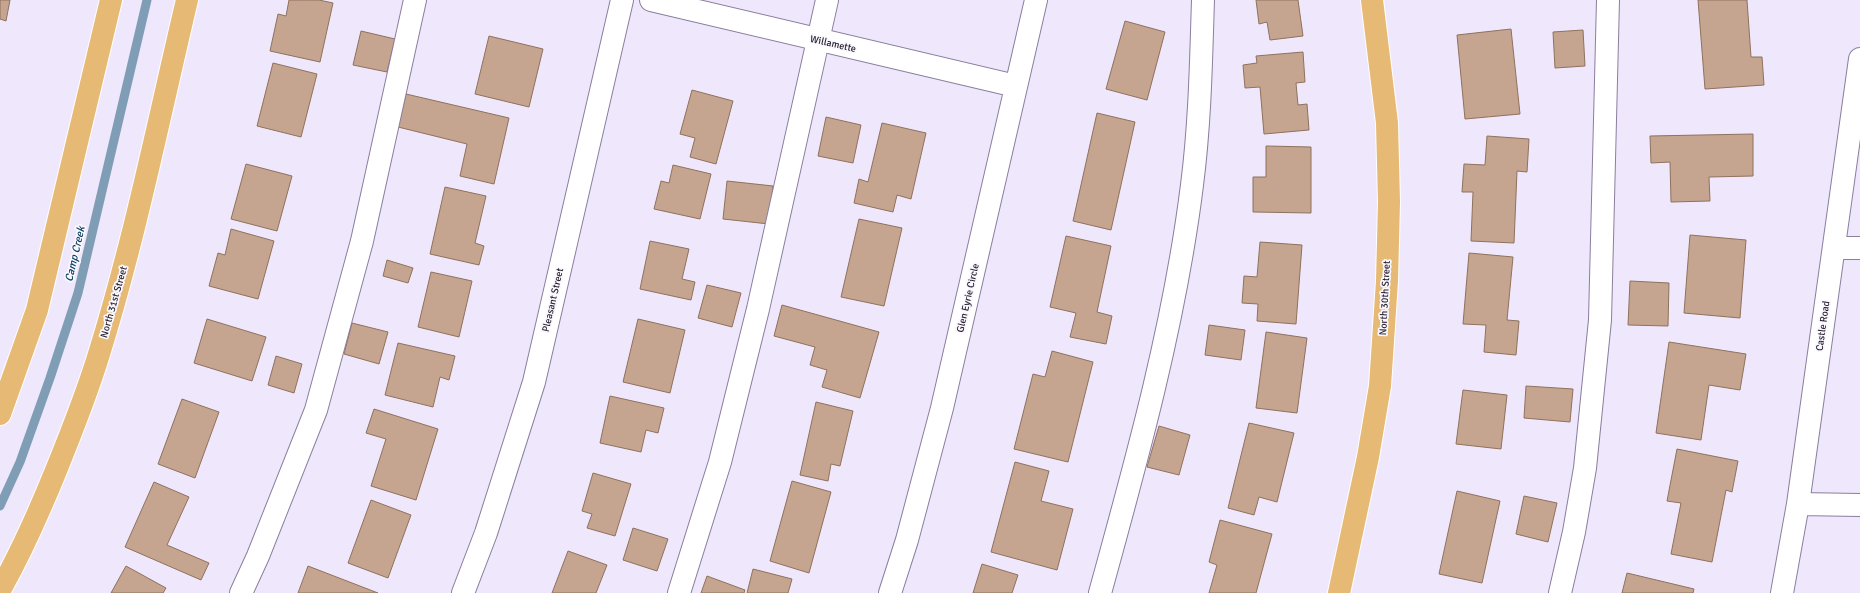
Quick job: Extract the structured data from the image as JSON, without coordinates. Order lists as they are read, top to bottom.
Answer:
{
  "streets": {
    "main road": ["North 30th Street", "North 31st Street"],
    "street": [
      "Willamette",
      "Glen Eyrie Circle",
      "Pleasant Street",
      "Castle Road"
    ]
  },
  "crossings": [
    ["Willamette", "Glen Eyrie Circle"]
  ],
  "water": ["Camp Creek"]
}
